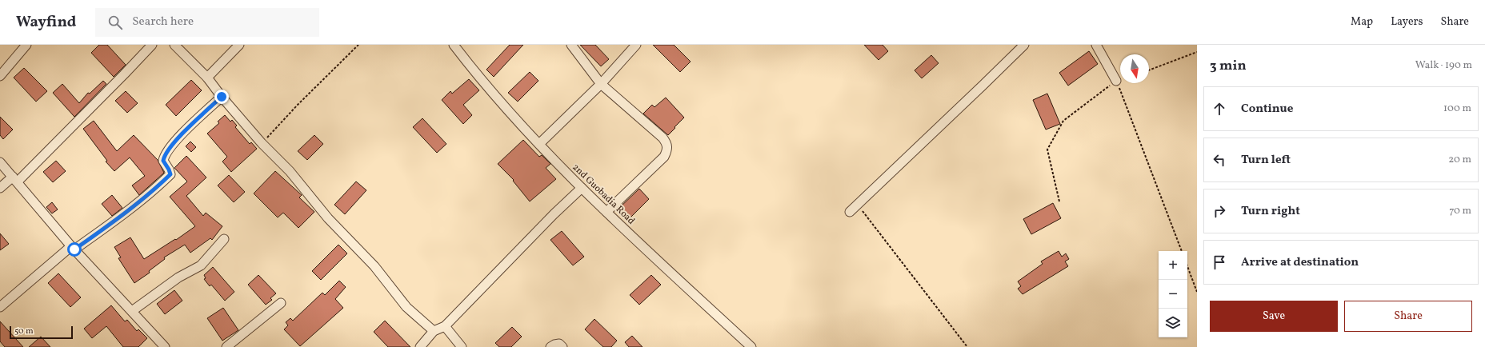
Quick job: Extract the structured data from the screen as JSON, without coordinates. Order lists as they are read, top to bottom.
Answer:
{
  "streets": {
    "street": ["2nd Guobadia Road"]
  },
  "scale_bar": "50 m",
  "north": "bottom",
  "page": {
    "header": "Wayfind",
    "search": "Search here",
    "nav": ["Map", "Layers", "Share"],
    "heading": ["3 min", "Walk · 190 m"],
    "list": [
      ["Continue", "100 m"],
      ["Turn left", "20 m"],
      ["Turn right", "70 m"],
      "Arrive at destination"
    ],
    "map_buttons": ["+", "−"],
    "buttons": ["Save", "Share"],
    "scale": "50 m"
  }
}
